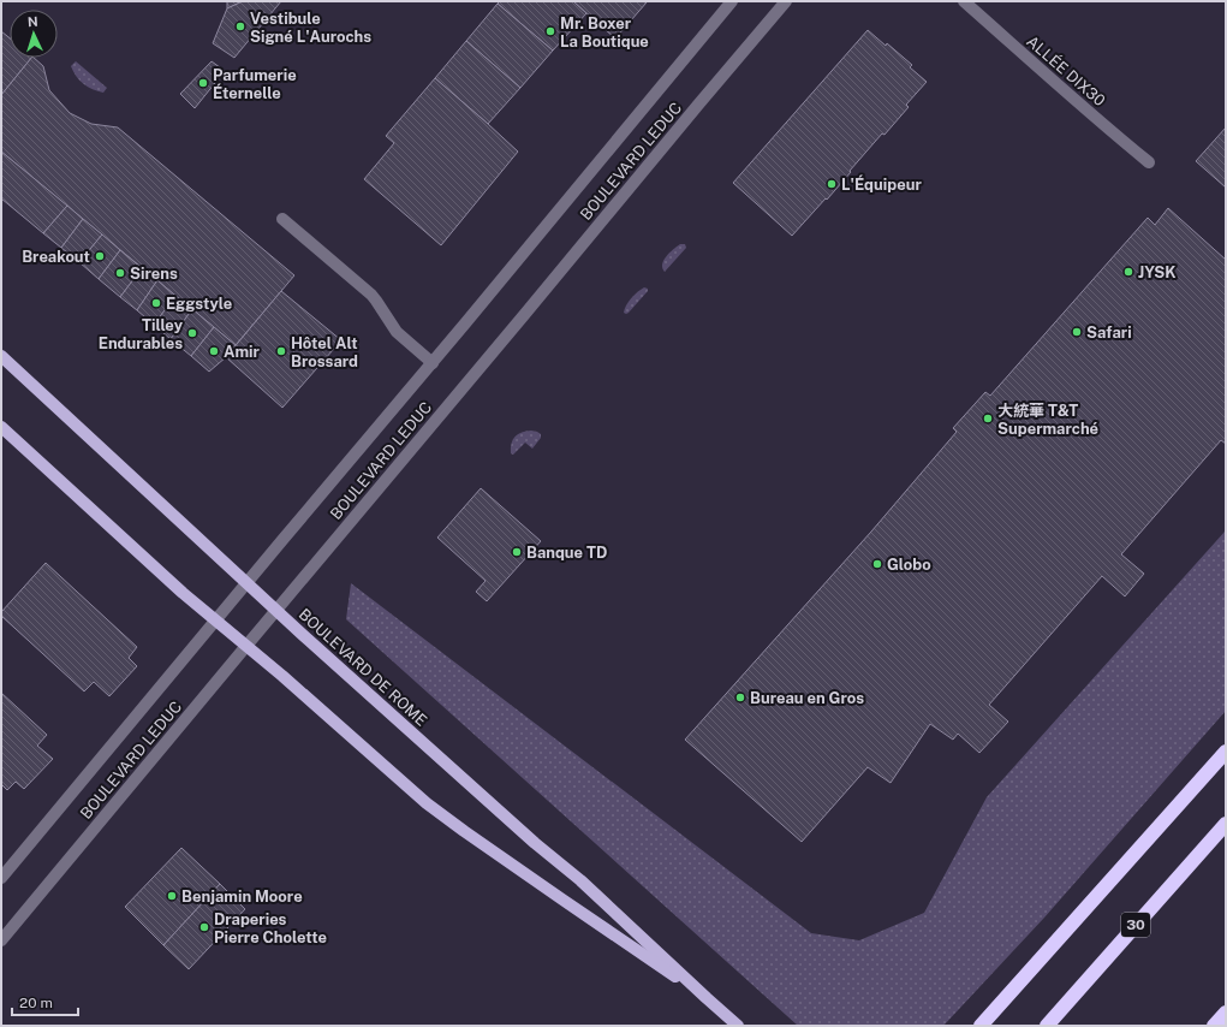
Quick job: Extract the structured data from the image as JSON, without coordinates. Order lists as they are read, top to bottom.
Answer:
{
  "streets": {
    "highway": ["30"],
    "main road": ["BOULEVARD DE ROME"],
    "street": ["ALLÉE DIX30", "BOULEVARD LEDUC"]
  },
  "crossings": [
    ["BOULEVARD LEDUC", "BOULEVARD DE ROME"]
  ],
  "places": [
    "Vestibule Signé L'Aurochs",
    "Mr. Boxer La Boutique",
    "Parfumerie Éternelle",
    "L'Équipeur",
    "Breakout",
    "JYSK",
    "Sirens",
    "Eggstyle",
    "Safari",
    "Tilley Endurables",
    "Amir",
    "Hôtel Alt Brossard",
    "大統華 T&T Supermarché",
    "Banque TD",
    "Globo",
    "Bureau en Gros",
    "Benjamin Moore",
    "Draperies Pierre Cholette"
  ],
  "scale_bar": "20 m",
  "north": "top"
}
